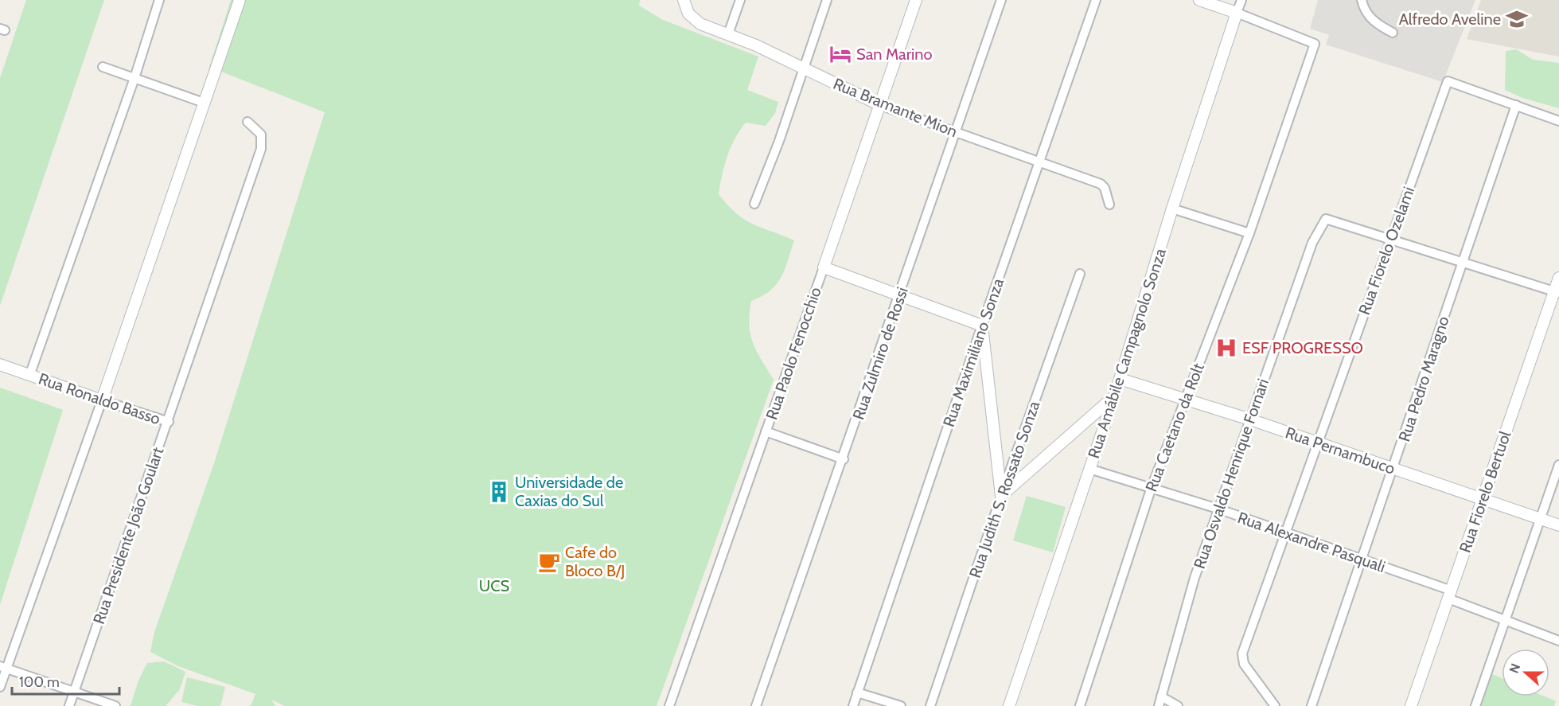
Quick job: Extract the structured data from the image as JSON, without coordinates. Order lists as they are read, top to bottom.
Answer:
{
  "streets": {
    "street": [
      "Rua Bramante Mion",
      "Rua Fiorelo Ozelami",
      "Rua Maximiliano Sonza",
      "Rua Paolo Fenocchio",
      "Rua Zulmiro de Rossi",
      "Rua Amábile Campagnolo Sonza",
      "Rua Pedro Maragno",
      "Rua Ronaldo Basso",
      "Rua Caetano da Rolt",
      "Rua Pernambuco",
      "Rua Osvaldo Henrique Fornari",
      "Rua Judith S. Rossato Sonza",
      "Rua Fiorelo Bertuol",
      "Rua Presidente João Goulart",
      "Rua Alexandre Pasquali"
    ]
  },
  "crossings": [
    ["Rua Bramante Mion", "Rua Maximiliano Sonza"],
    ["Rua Bramante Mion", "Rua Paolo Fenocchio"],
    ["Rua Bramante Mion", "Rua Zulmiro de Rossi"],
    ["Rua Fiorelo Ozelami", "Rua Pedro Maragno"],
    ["Rua Fiorelo Ozelami", "Rua Pernambuco"],
    ["Rua Fiorelo Ozelami", "Rua Osvaldo Henrique Fornari"],
    ["Rua Fiorelo Ozelami", "Rua Alexandre Pasquali"],
    ["Rua Amábile Campagnolo Sonza", "Rua Caetano da Rolt"],
    ["Rua Amábile Campagnolo Sonza", "Rua Pernambuco"],
    ["Rua Amábile Campagnolo Sonza", "Rua Alexandre Pasquali"],
    ["Rua Pedro Maragno", "Rua Pernambuco"],
    ["Rua Pedro Maragno", "Rua Alexandre Pasquali"],
    ["Rua Ronaldo Basso", "Rua Presidente João Goulart"],
    ["Rua Caetano da Rolt", "Rua Pernambuco"],
    ["Rua Caetano da Rolt", "Rua Alexandre Pasquali"],
    ["Rua Pernambuco", "Rua Osvaldo Henrique Fornari"],
    ["Rua Pernambuco", "Rua Fiorelo Bertuol"],
    ["Rua Osvaldo Henrique Fornari", "Rua Alexandre Pasquali"],
    ["Rua Fiorelo Bertuol", "Rua Alexandre Pasquali"]
  ],
  "parks": ["UCS"],
  "places": {
    "school or university": ["Alfredo Aveline"],
    "hotel": ["San Marino"],
    "hospital": ["ESF PROGRESSO"],
    "building": ["Universidade de Caxias do Sul"],
    "cafe": ["Cafe do Bloco B/J"]
  },
  "scale_bar": "100 m",
  "north": "left"
}
